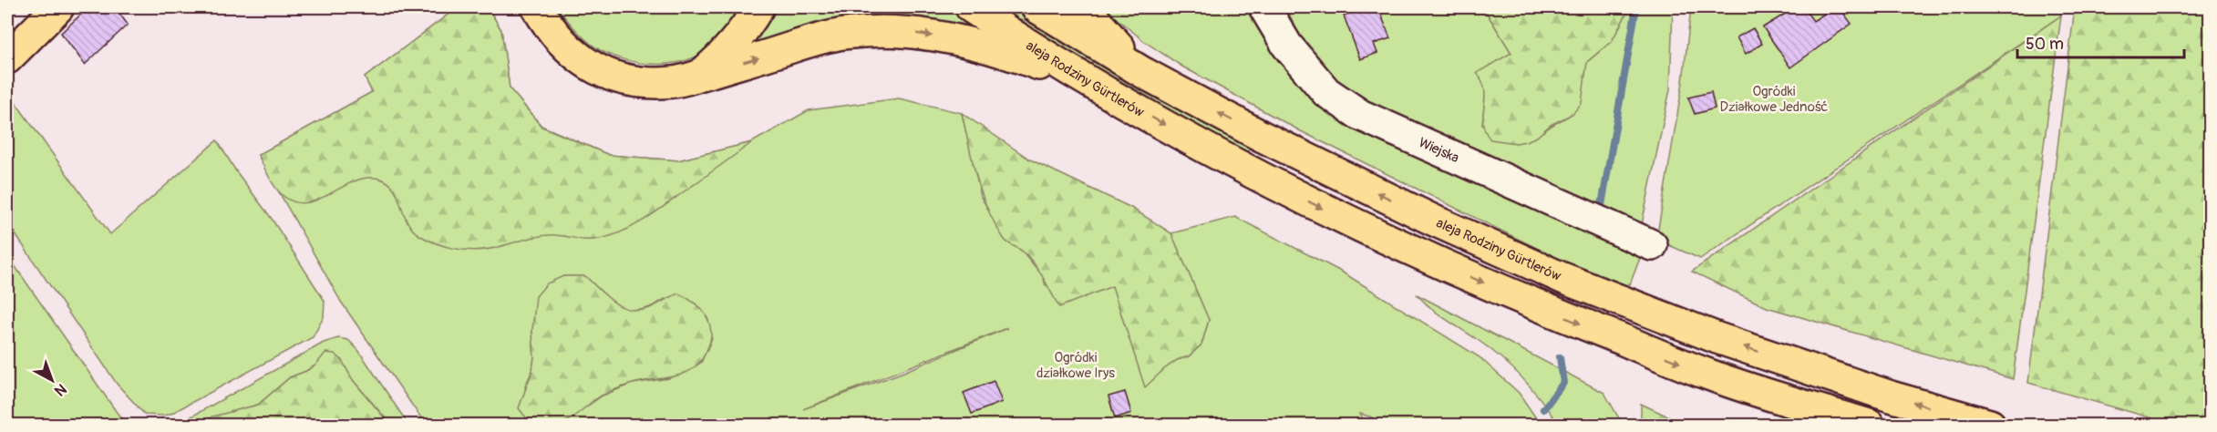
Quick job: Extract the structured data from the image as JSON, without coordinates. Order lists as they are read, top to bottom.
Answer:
{
  "streets": {
    "main road": ["aleja Rodziny Gürtlerów"],
    "street": ["Wiejska"]
  },
  "parks": ["Ogródki Działkowe Jedność", "Ogródki działkowe Irys"],
  "scale_bar": "50 m",
  "north": "bottom right"
}
